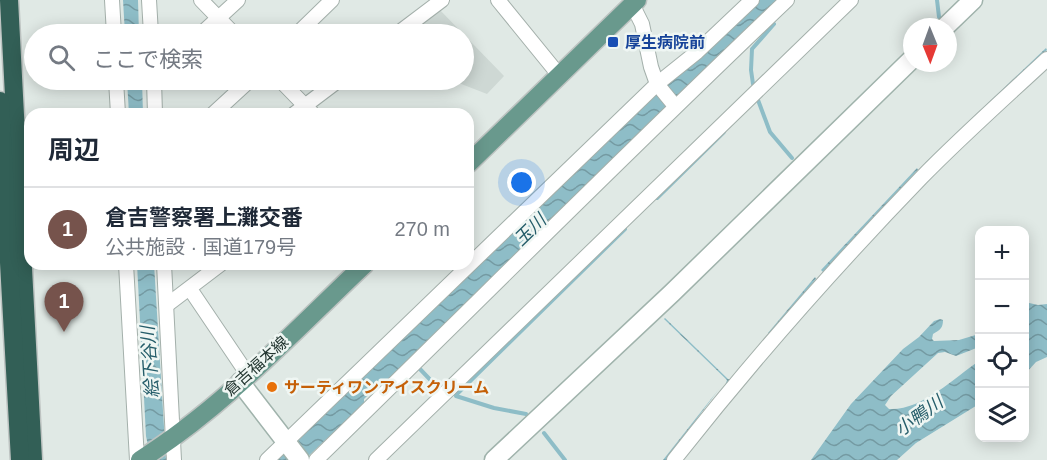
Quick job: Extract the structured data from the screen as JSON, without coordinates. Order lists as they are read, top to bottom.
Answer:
{
  "streets": {
    "main road": ["倉吉福本線"]
  },
  "water": ["玉川", "絵下谷川", "小鴨川"],
  "places": {
    "transit": ["厚生病院前"],
    "other": ["サーティワンアイスクリーム"]
  },
  "north": "bottom",
  "page": {
    "search": "ここで検索",
    "heading": "周辺",
    "list": [
      {
        "mark": "1",
        "name": "倉吉警察署上灘交番",
        "note": "公共施設 · 国道179号",
        "value": "270 m"
      }
    ],
    "map_buttons": ["+", "−"],
    "pins": "1"
  }
}
